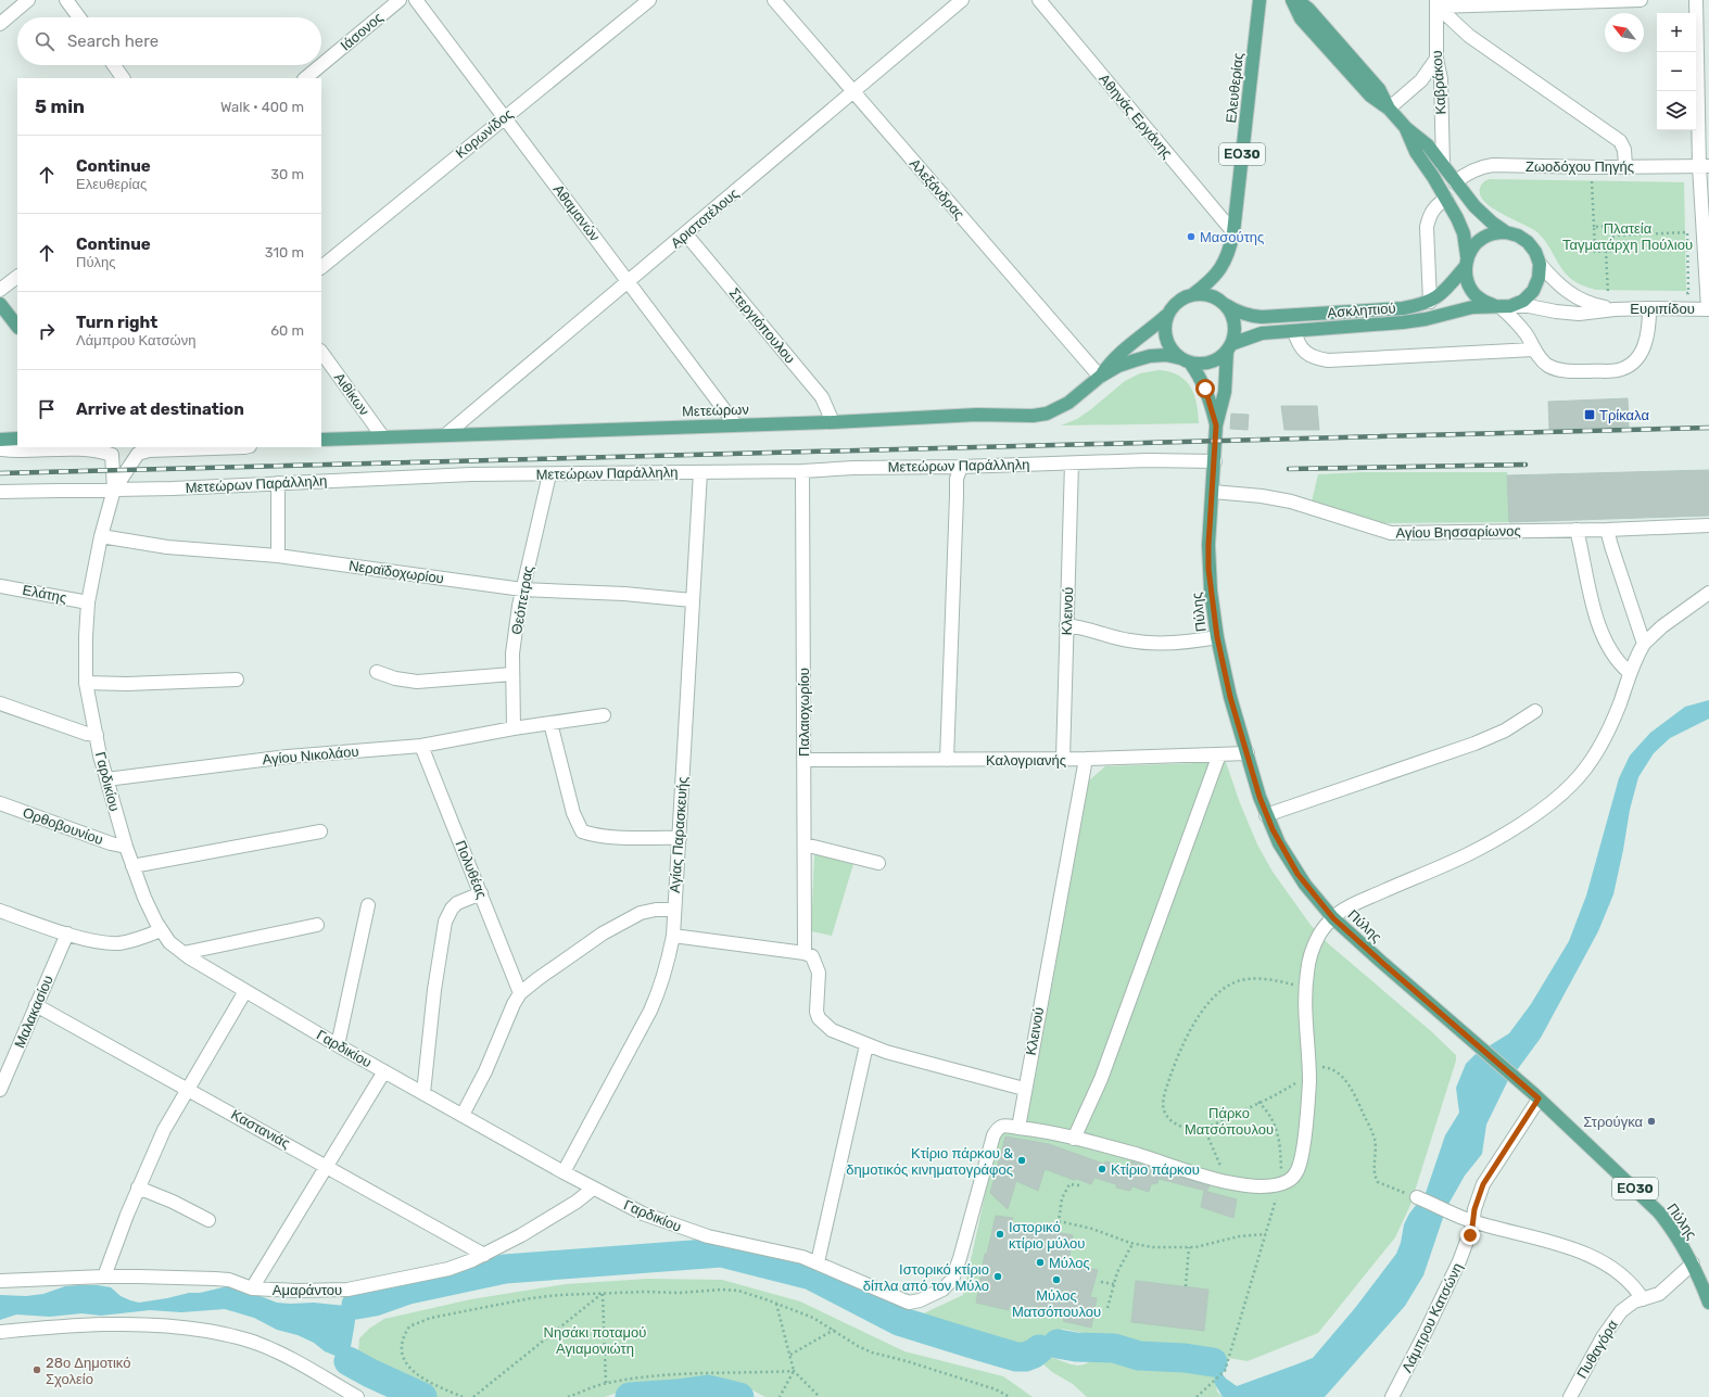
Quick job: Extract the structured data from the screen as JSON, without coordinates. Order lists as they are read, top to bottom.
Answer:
{
  "streets": {
    "main road": [
      "Ελευθερίας",
      "ΕΟ30",
      "Ασκληπιού",
      "Μετεώρων",
      "Πύλης"
    ],
    "street": [
      "Ιάσονος",
      "Καβράκου",
      "Αθηνάς Εργάνης",
      "Κορωνίδος",
      "Ζωοδόχου Πηγής",
      "Αλεξάνδρας",
      "Αθαμανών",
      "Αριστοτέλους",
      "Ευριπίδου",
      "Στεργιόπουλου",
      "Αιθίκων",
      "Μετεώρων Παράλληλη",
      "Αγίου Βησσαρίωνος",
      "Νεραϊδοχωρίου",
      "Ελάτης",
      "Θεόπετρας",
      "Κλεινού",
      "Παλαιοχωρίου",
      "Αγίου Νικολάου",
      "Καλογριανής",
      "Γαρδικίου",
      "Ορθοβουνίου",
      "Αγίας Παρασκευής",
      "Πολυθέας",
      "Μαλακασίου",
      "Καστανιάς",
      "Αμαράντου",
      "Λάμπρου Κατσώνη",
      "Πυθαγόρα"
    ]
  },
  "crossings": [
    ["Ελευθερίας", "Αθηνάς Εργάνης"],
    ["Ελευθερίας", "ΕΟ30"],
    ["Ελευθερίας", "Ασκληπιού"],
    ["Ελευθερίας", "Μετεώρων"],
    ["Κορωνίδος", "Αθαμανών"],
    ["ΕΟ30", "Ασκληπιού"],
    ["ΕΟ30", "Μετεώρων"],
    ["ΕΟ30", "Μετεώρων Παράλληλη"],
    ["ΕΟ30", "Πύλης"],
    ["Αλεξάνδρας", "Αριστοτέλους"],
    ["Αλεξάνδρας", "Μετεώρων"],
    ["Αθαμανών", "Αριστοτέλους"],
    ["Αθαμανών", "Μετεώρων"],
    ["Αριστοτέλους", "Στεργιόπουλου"],
    ["Αριστοτέλους", "Μετεώρων"],
    ["Ευριπίδου", "Ασκληπιού"],
    ["Ασκληπιού", "Μετεώρων"],
    ["Στεργιόπουλου", "Μετεώρων"],
    ["Αιθίκων", "Μετεώρων"],
    ["Μετεώρων Παράλληλη", "Θεόπετρας"],
    ["Μετεώρων Παράλληλη", "Κλεινού"],
    ["Μετεώρων Παράλληλη", "Πύλης"],
    ["Μετεώρων Παράλληλη", "Παλαιοχωρίου"],
    ["Μετεώρων Παράλληλη", "Γαρδικίου"],
    ["Μετεώρων Παράλληλη", "Αγίας Παρασκευής"],
    ["Αγίου Βησσαρίωνος", "Πύλης"],
    ["Νεραϊδοχωρίου", "Θεόπετρας"],
    ["Νεραϊδοχωρίου", "Γαρδικίου"],
    ["Νεραϊδοχωρίου", "Αγίας Παρασκευής"],
    ["Ελάτης", "Γαρδικίου"],
    ["Θεόπετρας", "Αγίου Νικολάου"],
    ["Κλεινού", "Καλογριανής"],
    ["Κλεινού", "Γαρδικίου"],
    ["Πύλης", "Καλογριανής"],
    ["Πύλης", "Λάμπρου Κατσώνη"],
    ["Πύλης", "Πυθαγόρα"],
    ["Παλαιοχωρίου", "Καλογριανής"],
    ["Αγίου Νικολάου", "Γαρδικίου"],
    ["Αγίου Νικολάου", "Πολυθέας"],
    ["Γαρδικίου", "Ορθοβουνίου"],
    ["Γαρδικίου", "Αγίας Παρασκευής"],
    ["Γαρδικίου", "Αμαράντου"],
    ["Μαλακασίου", "Καστανιάς"],
    ["Καστανιάς", "Αμαράντου"]
  ],
  "parks": ["Πλατεία Ταγματάρχη Πούλιου", "Πάρκο Ματσόπουλου", "Νησάκι ποταμού Αγιαμονιώτη"],
  "places": {
    "other": [
      "Μασούτης",
      "Στρούγκα",
      "Κτίριο πάρκου & δημοτικός κινηματογράφος",
      "Κτίριο πάρκου",
      "Ιστορικό κτίριο μύλου",
      "Μύλος",
      "Ιστορικό κτίριο δίπλα από τον Μύλο",
      "Μύλος Ματσόπουλου",
      "28ο Δημοτικό Σχολείο"
    ],
    "transit": ["Τρίκαλα"]
  },
  "north": "top left",
  "page": {
    "map_buttons": ["+", "−"],
    "search": "Search here",
    "heading": ["5 min", "Walk · 400 m"],
    "list": [
      ["Continue", "Ελευθερίας", "30 m"],
      ["Continue", "Πύλης", "310 m"],
      ["Turn right", "Λάμπρου Κατσώνη", "60 m"],
      "Arrive at destination"
    ]
  }
}
